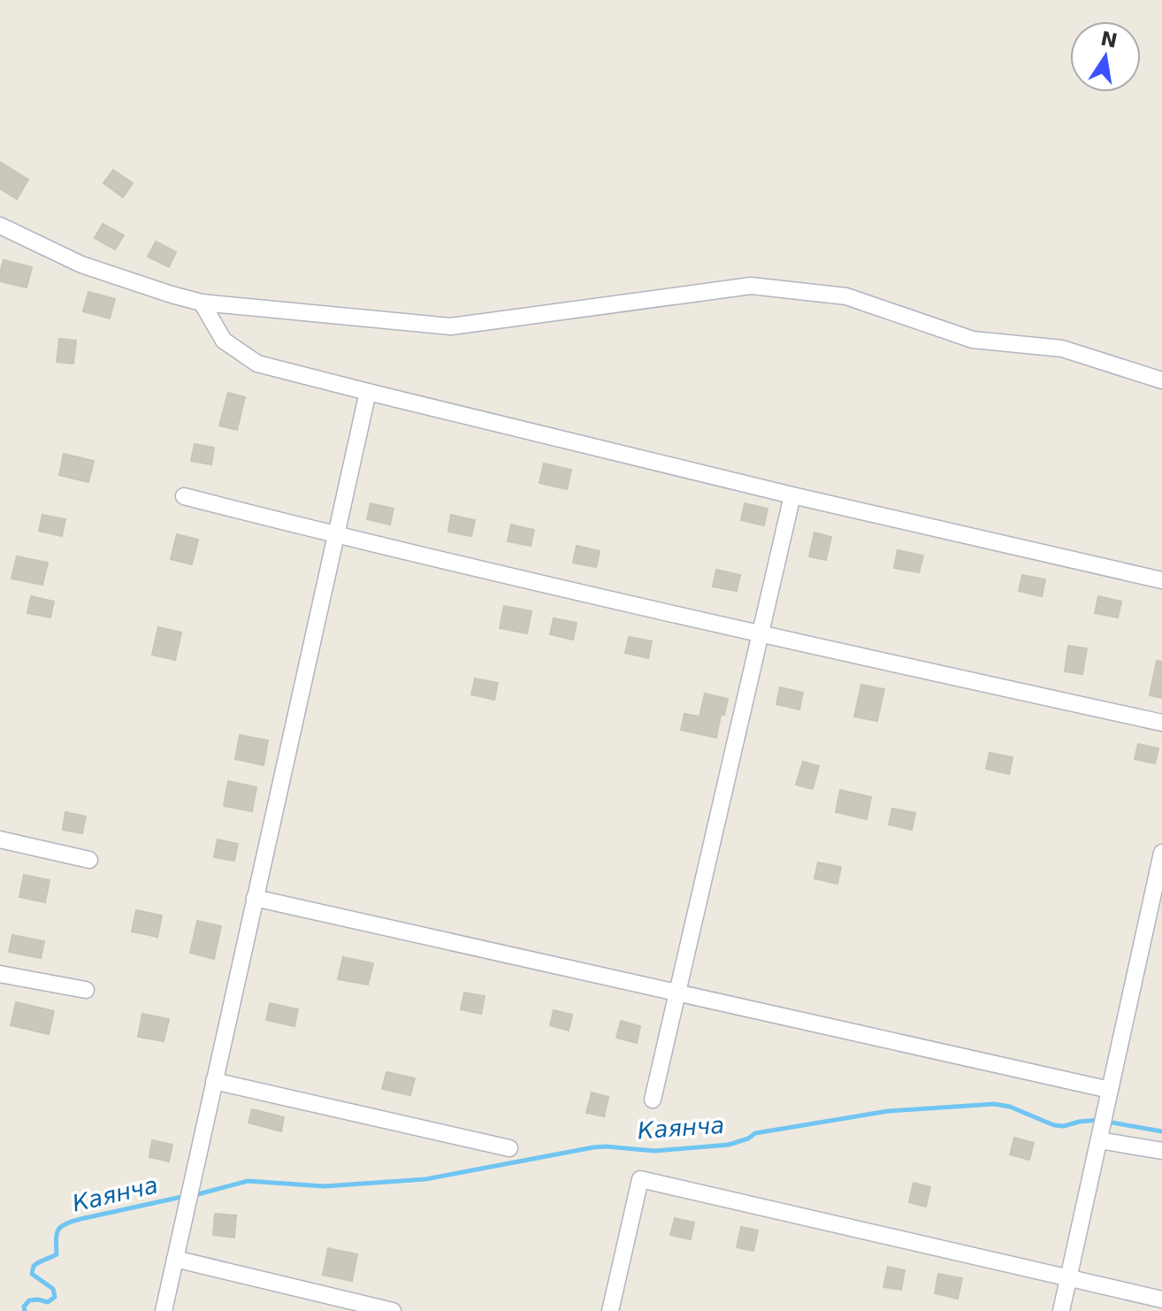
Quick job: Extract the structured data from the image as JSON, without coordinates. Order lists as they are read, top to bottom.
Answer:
{
  "water": ["Каянча"],
  "north": "top"
}
